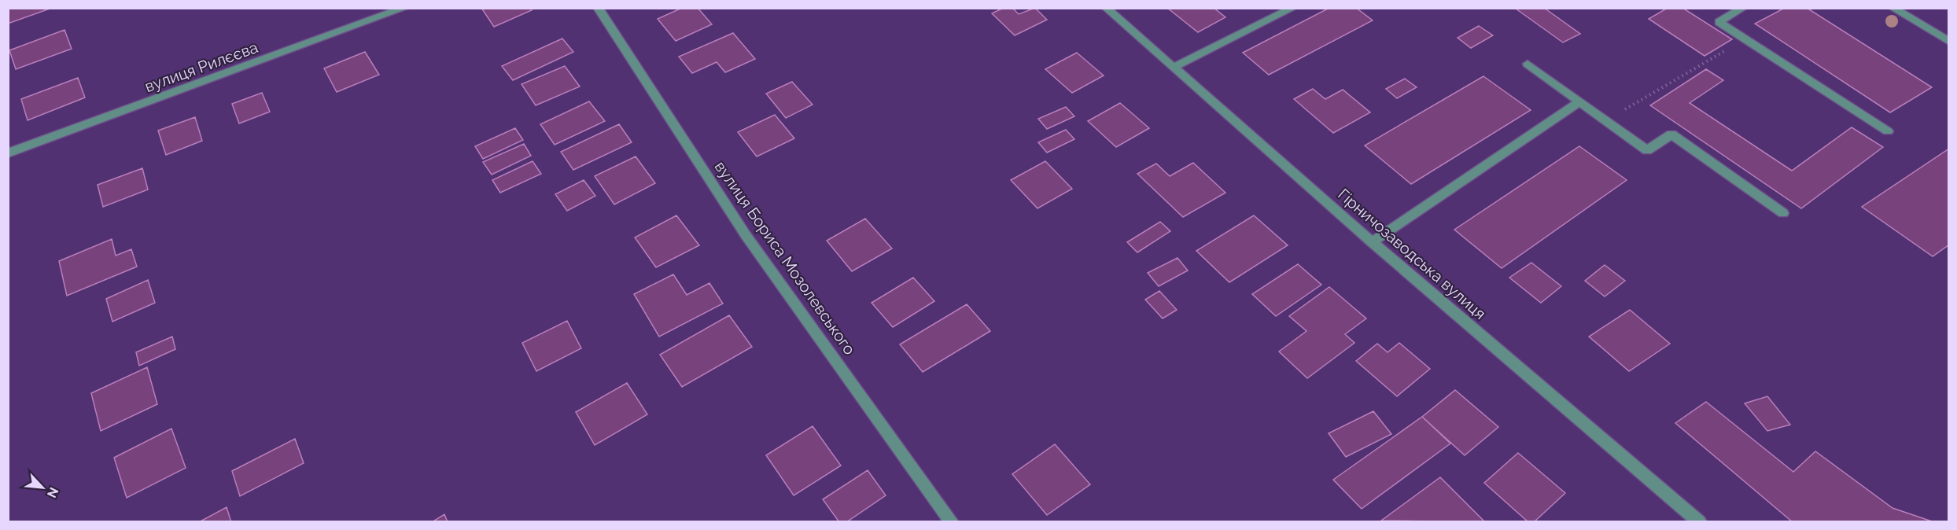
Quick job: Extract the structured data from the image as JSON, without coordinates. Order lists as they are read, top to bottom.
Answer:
{
  "streets": {
    "street": ["вулиця Рилєєва", "Гірничозаводська вулиця", "вулиця Бориса Мозолевського"]
  },
  "north": "bottom right"
}
